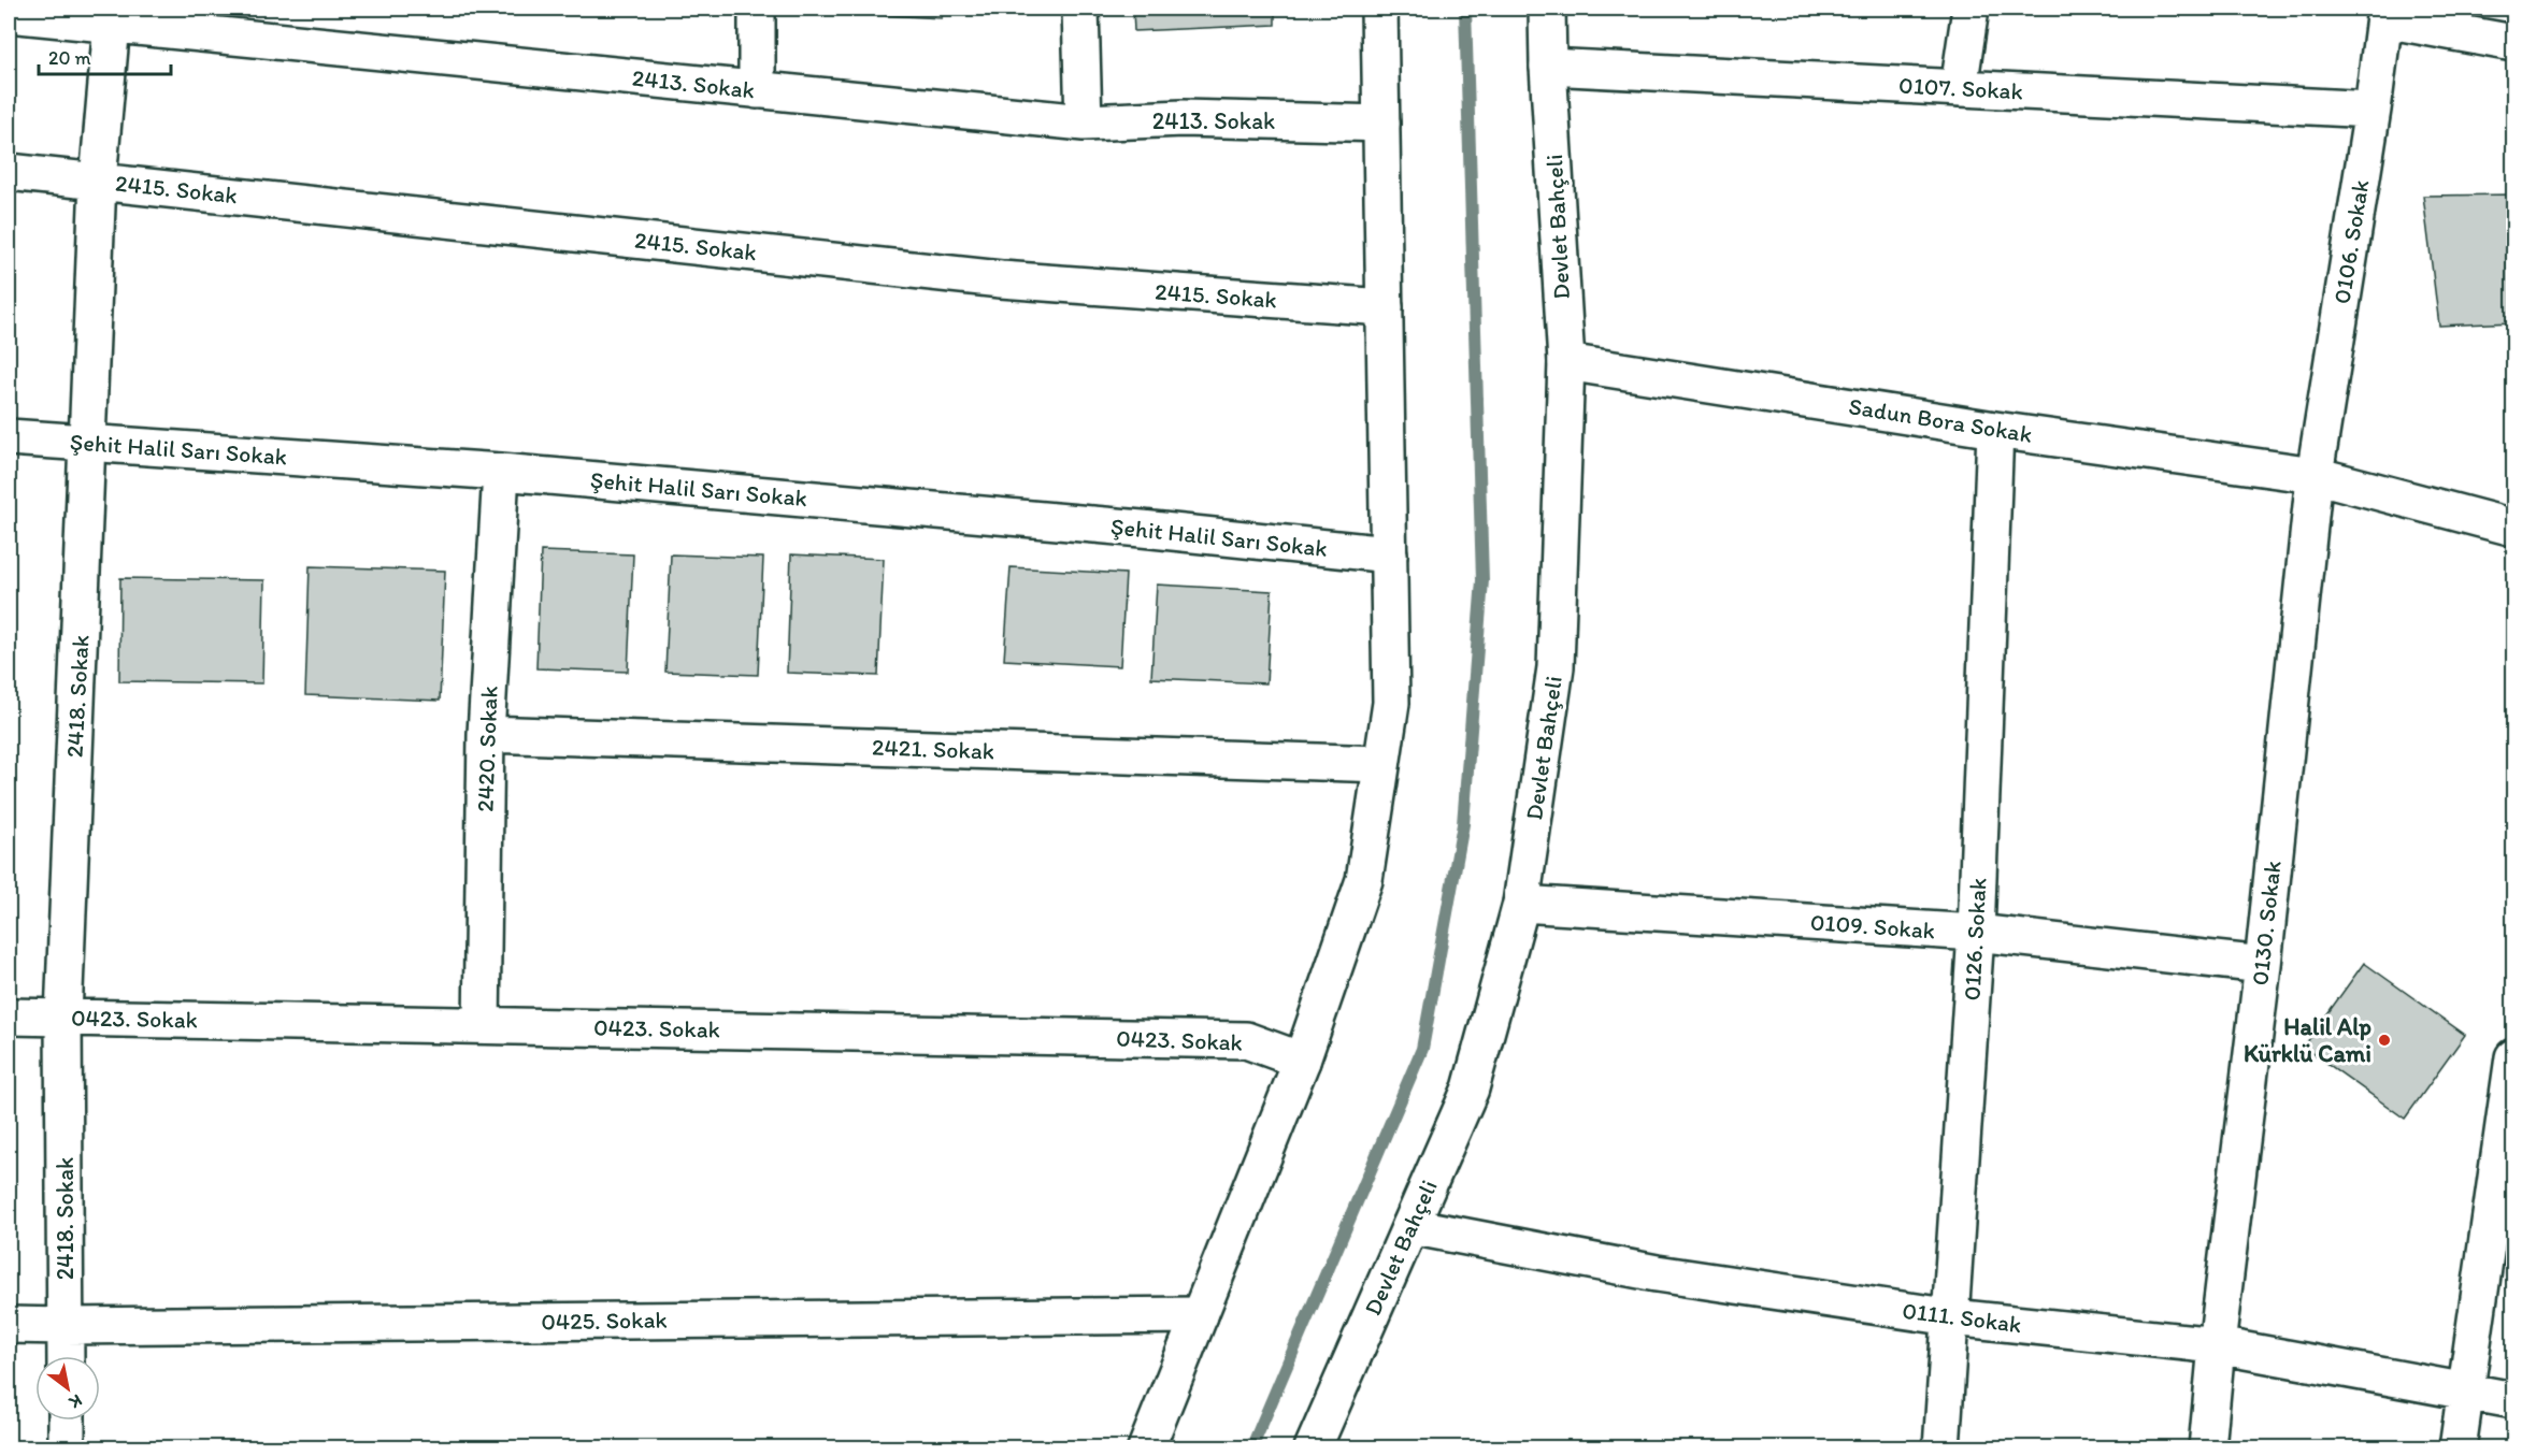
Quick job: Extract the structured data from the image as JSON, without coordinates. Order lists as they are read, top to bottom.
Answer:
{
  "streets": {
    "street": [
      "2413. Sokak",
      "0107. Sokak",
      "2415. Sokak",
      "Devlet Bahçeli",
      "0106. Sokak",
      "Sadun Bora Sokak",
      "Şehit Halil Sarı Sokak",
      "2418. Sokak",
      "2420. Sokak",
      "2421. Sokak",
      "0130. Sokak",
      "0109. Sokak",
      "0126. Sokak",
      "0423. Sokak",
      "0111. Sokak",
      "0425. Sokak"
    ]
  },
  "crossings": [
    ["2413. Sokak", "2418. Sokak"],
    ["0107. Sokak", "Devlet Bahçeli"],
    ["0107. Sokak", "0106. Sokak"],
    ["2415. Sokak", "2418. Sokak"],
    ["Devlet Bahçeli", "Sadun Bora Sokak"],
    ["Devlet Bahçeli", "0109. Sokak"],
    ["Devlet Bahçeli", "0111. Sokak"],
    ["0106. Sokak", "Sadun Bora Sokak"],
    ["0106. Sokak", "0130. Sokak"],
    ["Sadun Bora Sokak", "0130. Sokak"],
    ["Sadun Bora Sokak", "0126. Sokak"],
    ["Şehit Halil Sarı Sokak", "2418. Sokak"],
    ["Şehit Halil Sarı Sokak", "2420. Sokak"],
    ["2418. Sokak", "0423. Sokak"],
    ["2418. Sokak", "0425. Sokak"],
    ["2420. Sokak", "2421. Sokak"],
    ["2420. Sokak", "0423. Sokak"],
    ["0130. Sokak", "0109. Sokak"],
    ["0130. Sokak", "0111. Sokak"],
    ["0109. Sokak", "0126. Sokak"],
    ["0126. Sokak", "0111. Sokak"]
  ],
  "places": ["Halil Alp Kürklü Cami"],
  "scale_bar": "20 m",
  "north": "bottom right"
}
